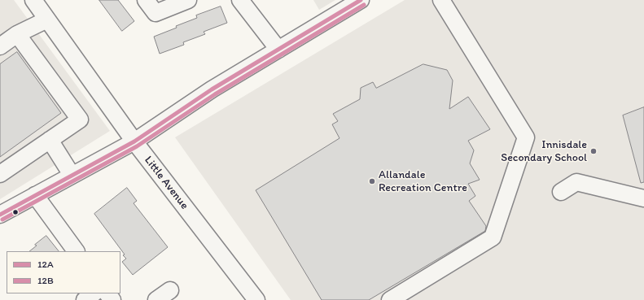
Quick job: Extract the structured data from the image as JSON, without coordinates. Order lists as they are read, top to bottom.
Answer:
{
  "streets": {
    "street": ["Little Avenue"]
  },
  "places": ["Innisdale Secondary School", "Allandale Recreation Centre"],
  "lines": ["transit line 12A", "transit line 12B"],
  "legend": ["12A", "12B"]
}
